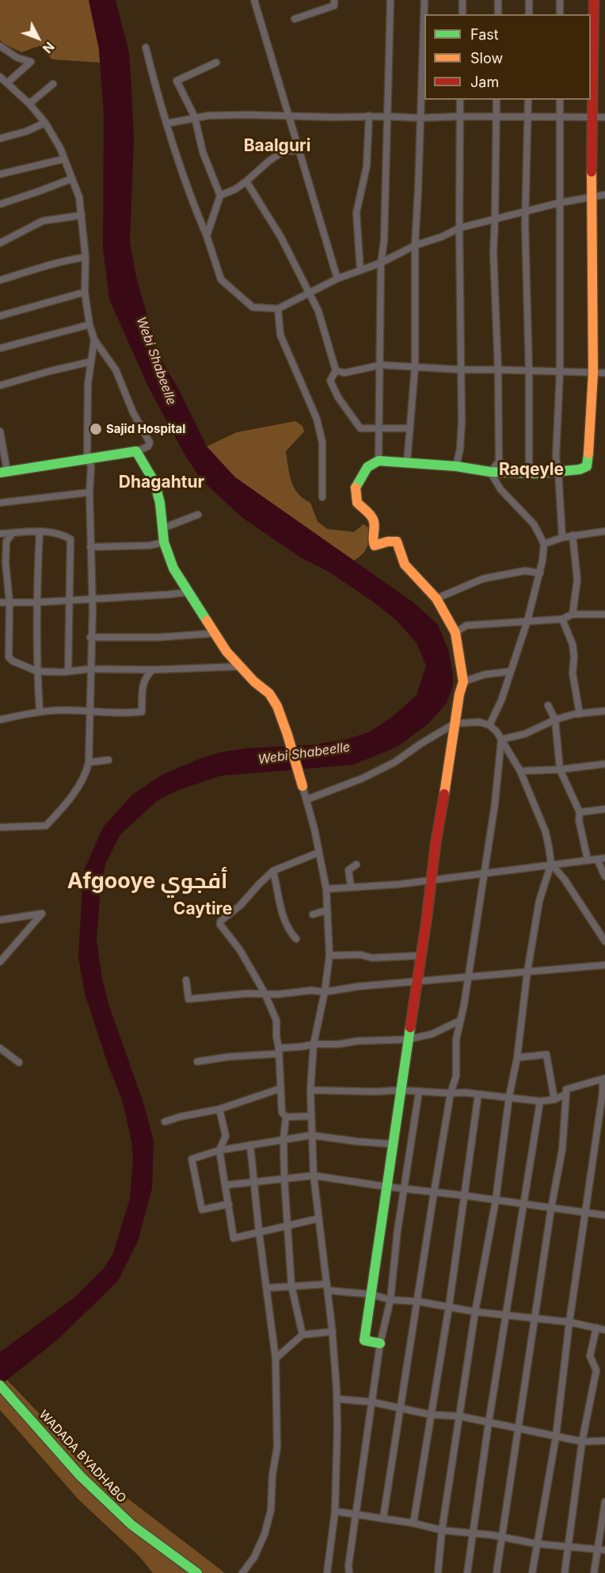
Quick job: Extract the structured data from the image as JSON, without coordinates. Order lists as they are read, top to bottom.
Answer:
{
  "streets": {
    "street": ["WADADA BYADHABO"]
  },
  "districts": [
    "Baalguri",
    "Raqeyle",
    "Dhagahtur",
    "Afgooye أفجوي",
    "Caytire"
  ],
  "water": ["Webi Shabeelle"],
  "places": ["Sajid Hospital"],
  "legend": ["Fast", "Slow", "Jam"],
  "north": "bottom right"
}
